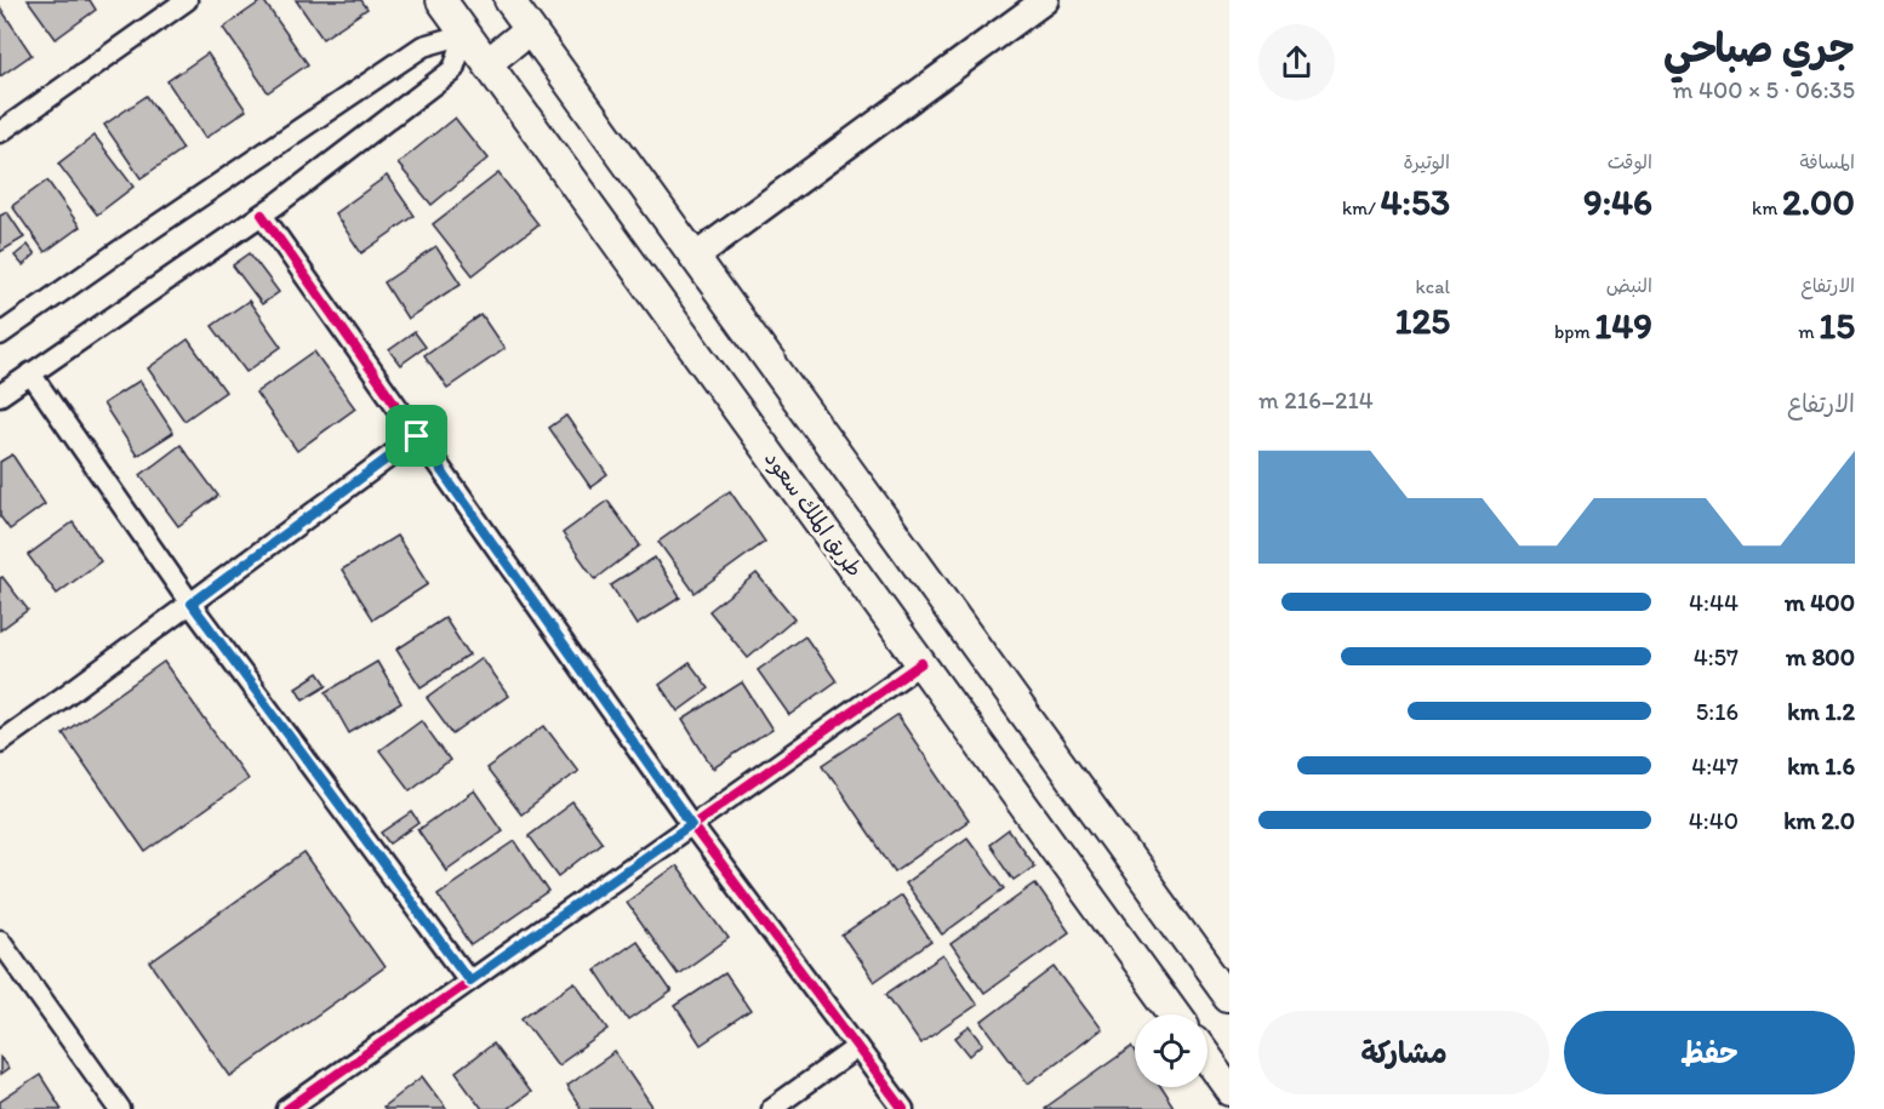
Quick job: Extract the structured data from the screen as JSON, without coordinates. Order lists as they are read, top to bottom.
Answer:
{
  "streets": {
    "main road": ["طريق الملك سعود"]
  },
  "page": {
    "heading": ["جري صباحي", "06:35 · 5 × 400 m"],
    "stats": [
      ["المسافة", "2.00 km"],
      ["الوقت", "9:46"],
      ["الوتيرة", "4:53 /km"],
      ["الارتفاع", "15 m"],
      ["النبض", "149 bpm"],
      ["kcal", "125"]
    ],
    "chart": ["الارتفاع", "214–216 m"],
    "list": [
      {
        "name": "400 m",
        "note": "4:44"
      },
      {
        "name": "800 m",
        "note": "4:57"
      },
      {
        "name": "1.2 km",
        "note": "5:16"
      },
      {
        "name": "1.6 km",
        "note": "4:47"
      },
      {
        "name": "2.0 km",
        "note": "4:40"
      }
    ],
    "buttons": ["حفظ", "مشاركة"]
  }
}
